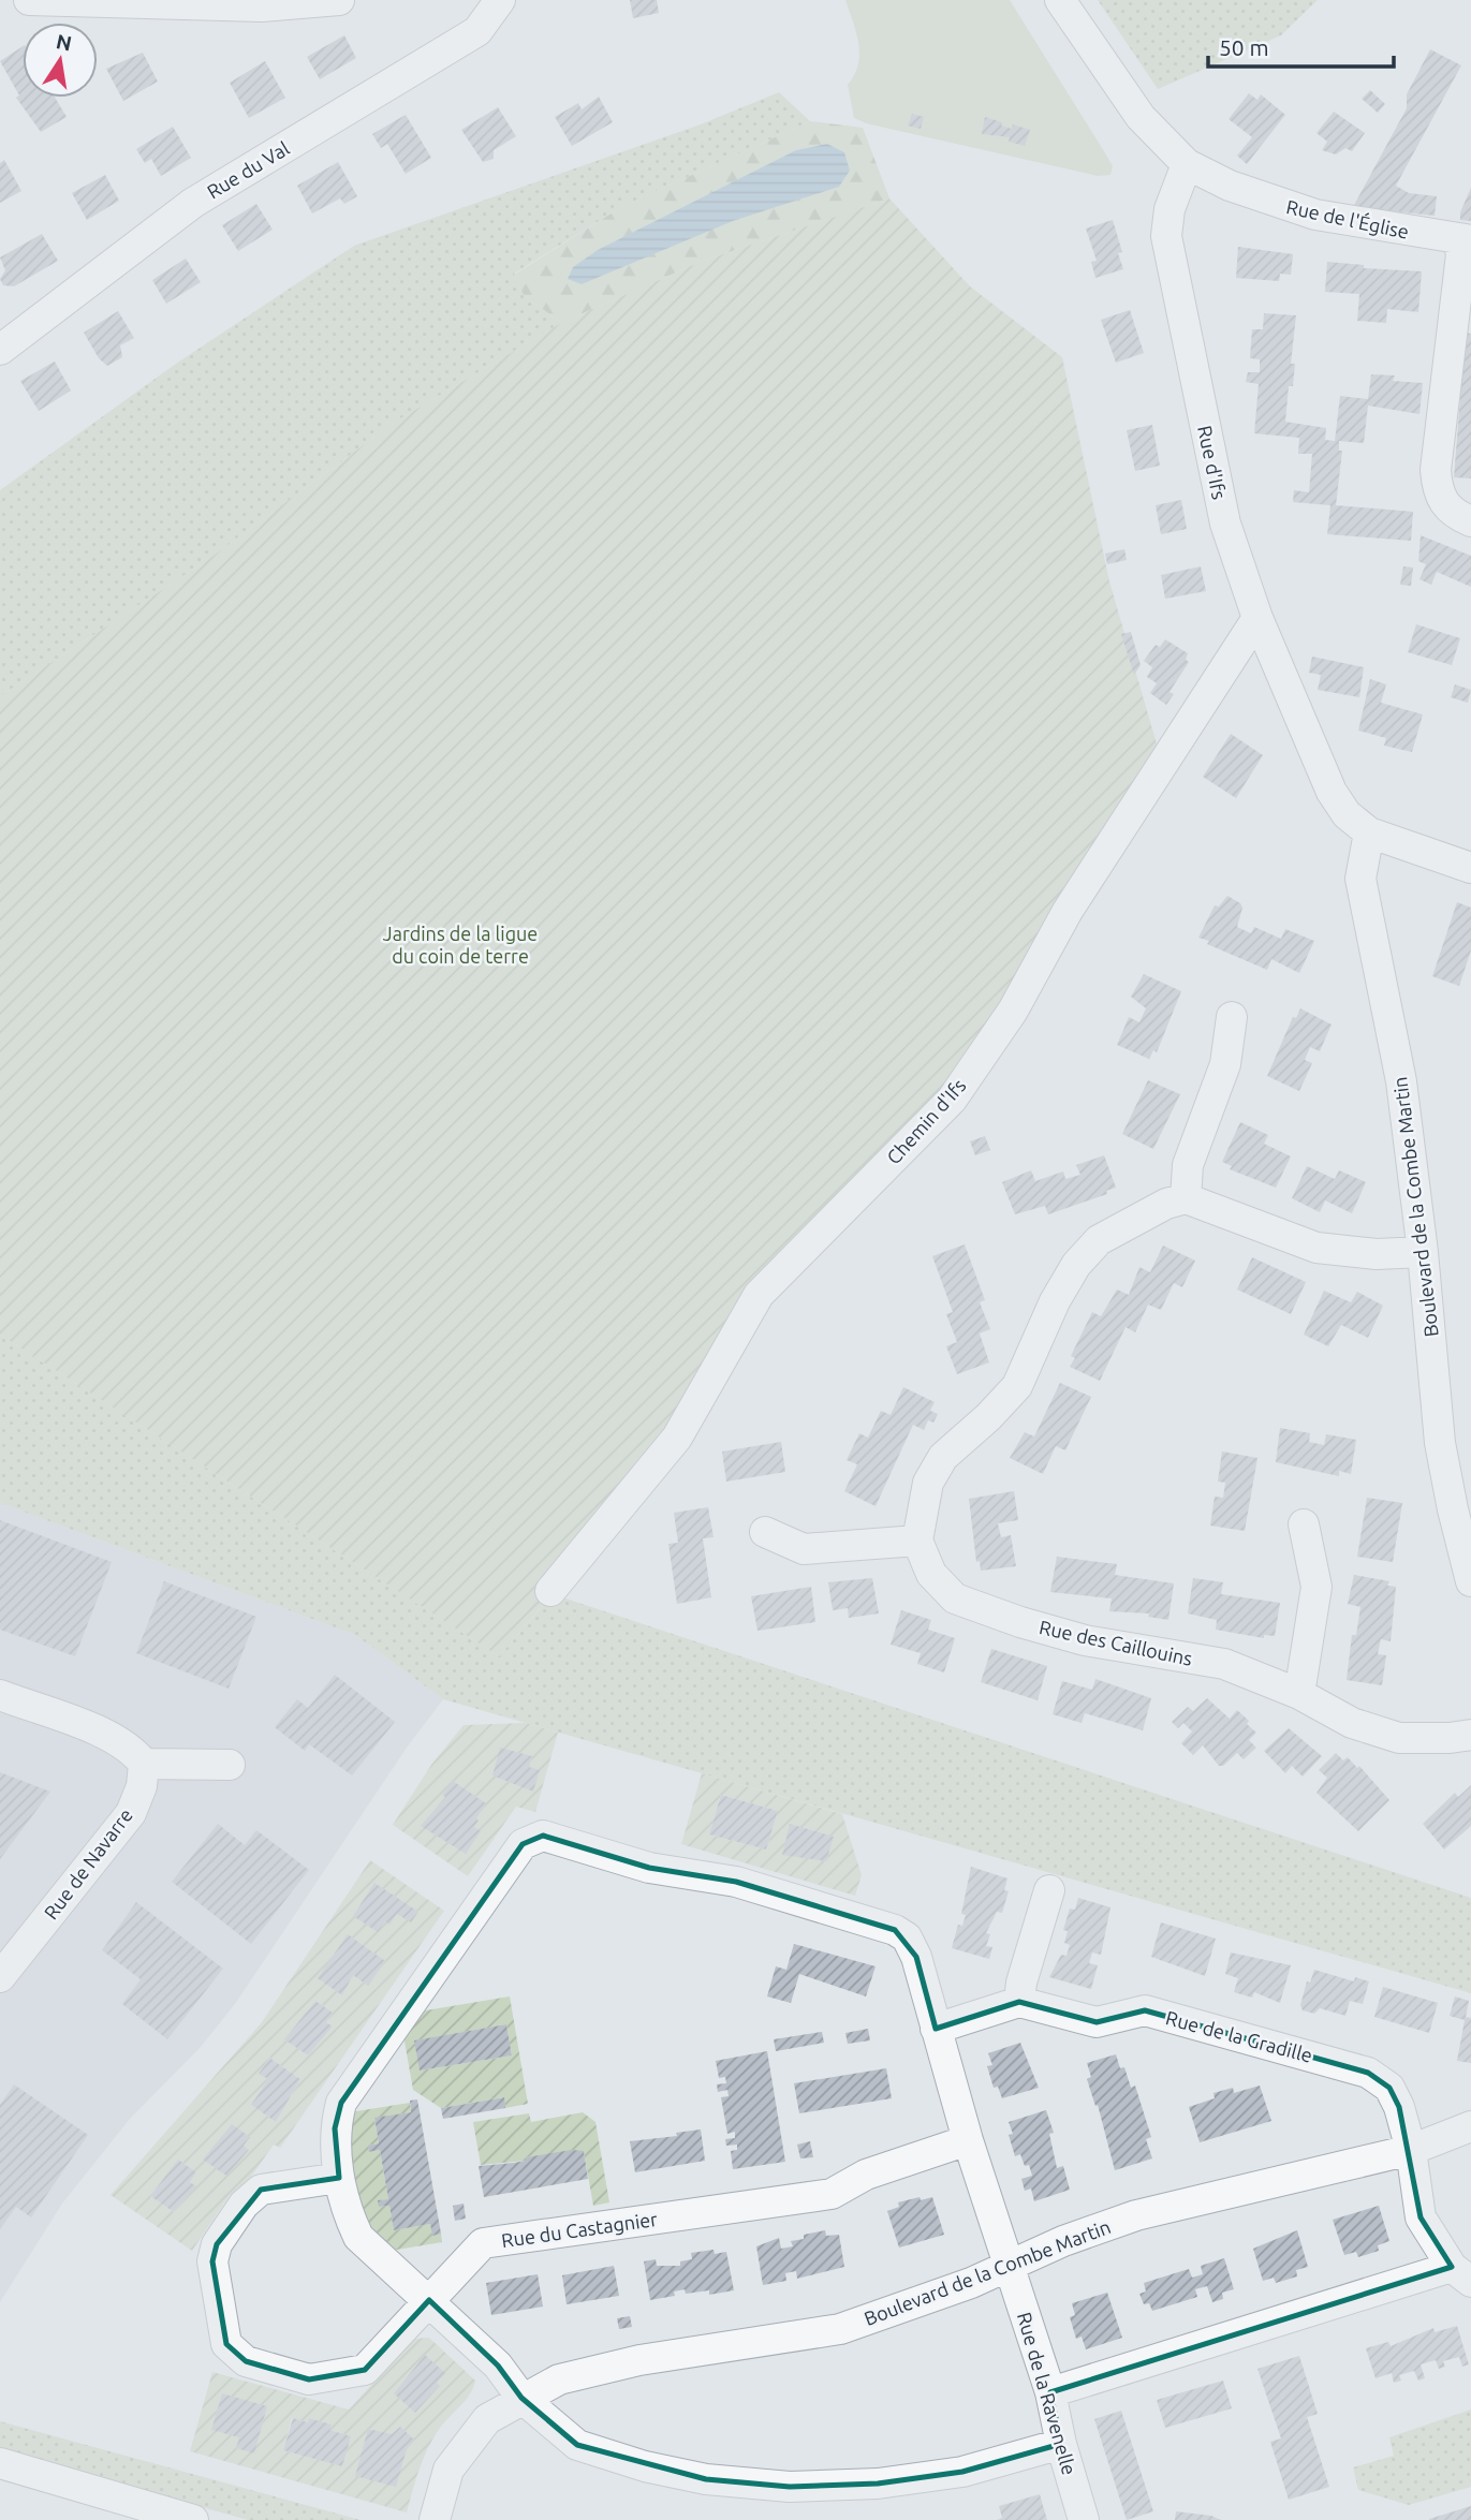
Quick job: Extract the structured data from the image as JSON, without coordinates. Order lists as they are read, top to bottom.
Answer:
{
  "streets": {
    "street": [
      "Rue du Val",
      "Rue de l'Église",
      "Rue d'Ifs",
      "Chemin d'Ifs",
      "Boulevard de la Combe Martin",
      "Rue des Caillouins",
      "Rue de Navarre",
      "Rue de la Gradille",
      "Rue du Castagnier",
      "Rue de la Ravenelle"
    ]
  },
  "crossings": [
    ["Rue de l'Église", "Rue d'Ifs"],
    ["Rue d'Ifs", "Chemin d'Ifs"],
    ["Rue d'Ifs", "Boulevard de la Combe Martin"],
    ["Boulevard de la Combe Martin", "Rue de la Gradille"],
    ["Boulevard de la Combe Martin", "Rue de la Ravenelle"]
  ],
  "parks": ["Jardins de la ligue du coin de terre"],
  "scale_bar": "50 m",
  "north": "top"
}
